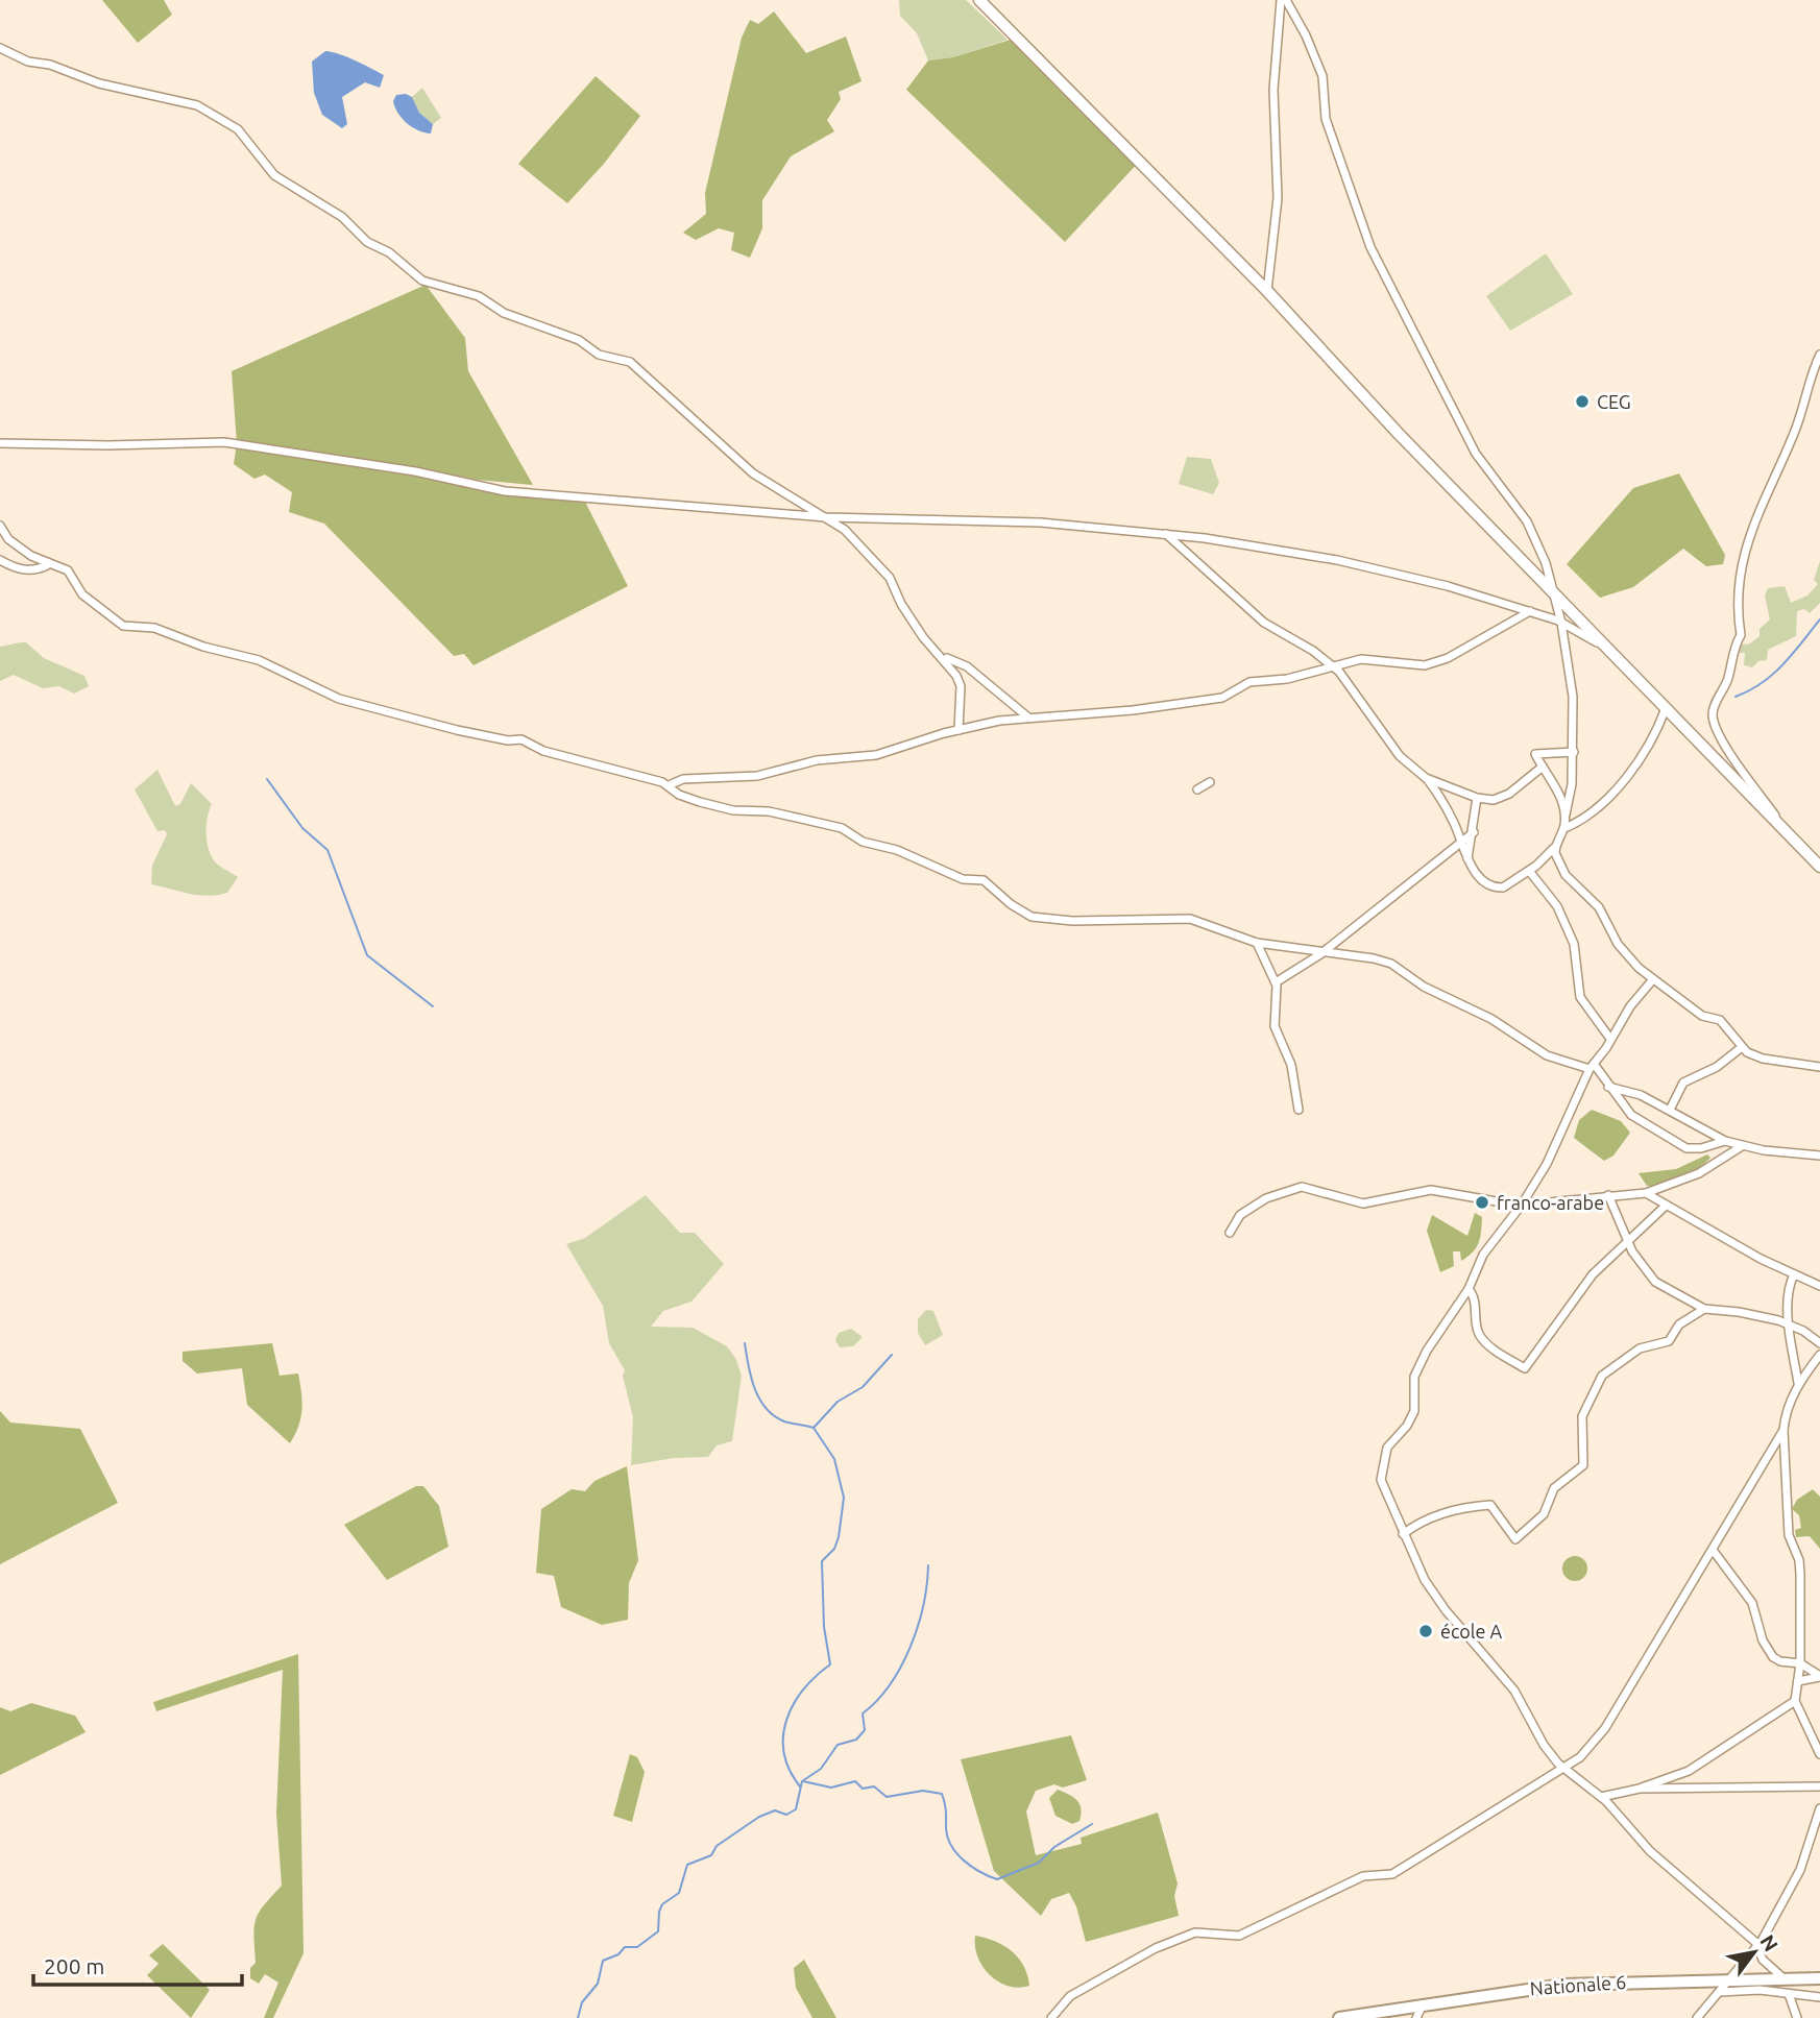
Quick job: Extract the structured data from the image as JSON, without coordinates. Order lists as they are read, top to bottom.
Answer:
{
  "streets": {
    "main road": ["Nationale 6"]
  },
  "places": ["CEG", "franco-arabe", "école A"],
  "scale_bar": "200 m",
  "north": "top right"
}
